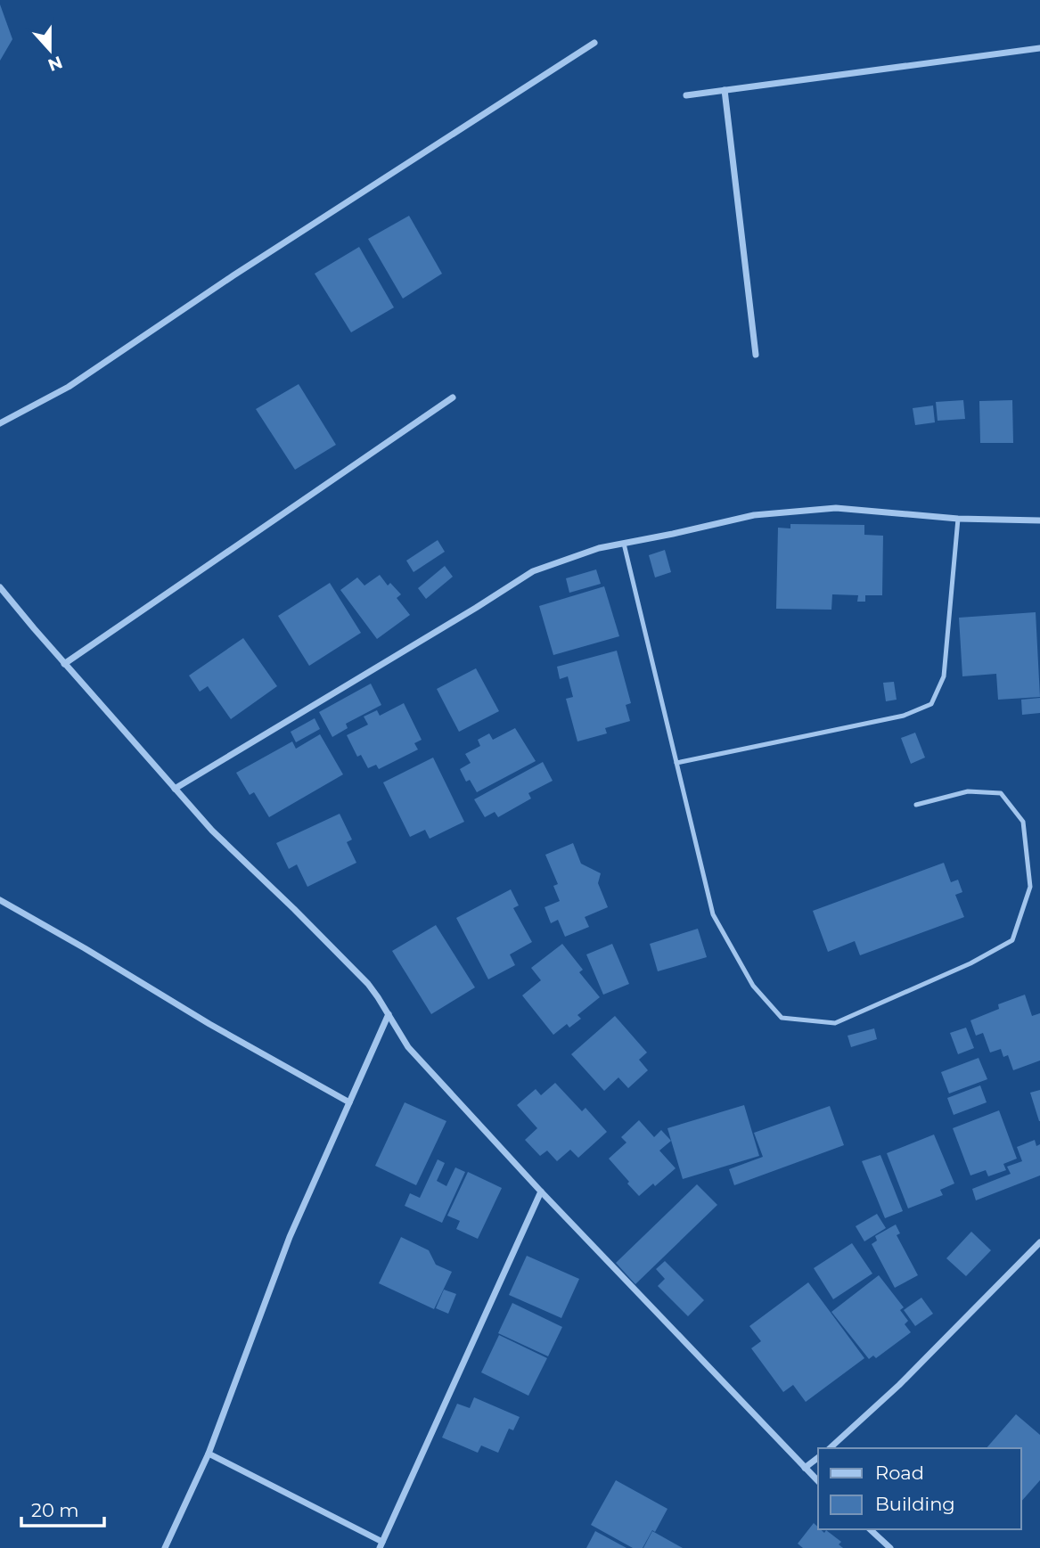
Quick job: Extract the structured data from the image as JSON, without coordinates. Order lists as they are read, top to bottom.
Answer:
{
  "legend": ["Road", "Building"],
  "scale_bar": "20 m",
  "north": "bottom"
}
